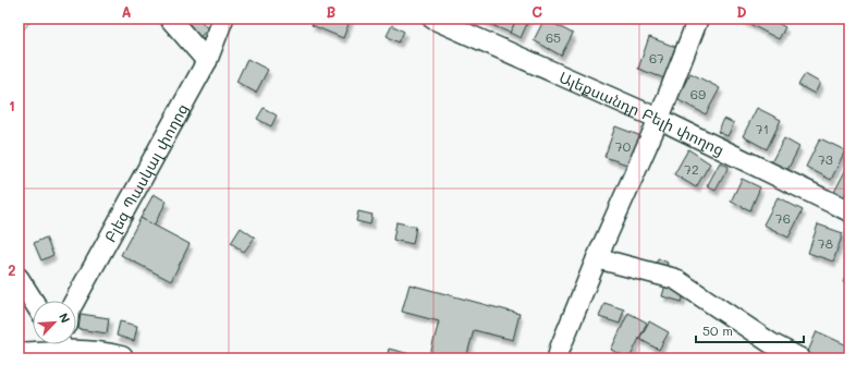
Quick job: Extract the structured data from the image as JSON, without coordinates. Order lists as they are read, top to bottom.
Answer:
{
  "streets": {
    "street": ["Ալեքսանդր Բելի փողոց", "Բլեզ Պասկալ փողոց"]
  },
  "house_numbers": [
    "65",
    "67",
    "69",
    "71",
    "70",
    "73",
    "72",
    "76",
    "78"
  ],
  "scale_bar": "50 m",
  "north": "top right",
  "grid": {
    "columns": [
      "A",
      "B",
      "C",
      "D"
    ],
    "rows": ["1", "2"]
  }
}
